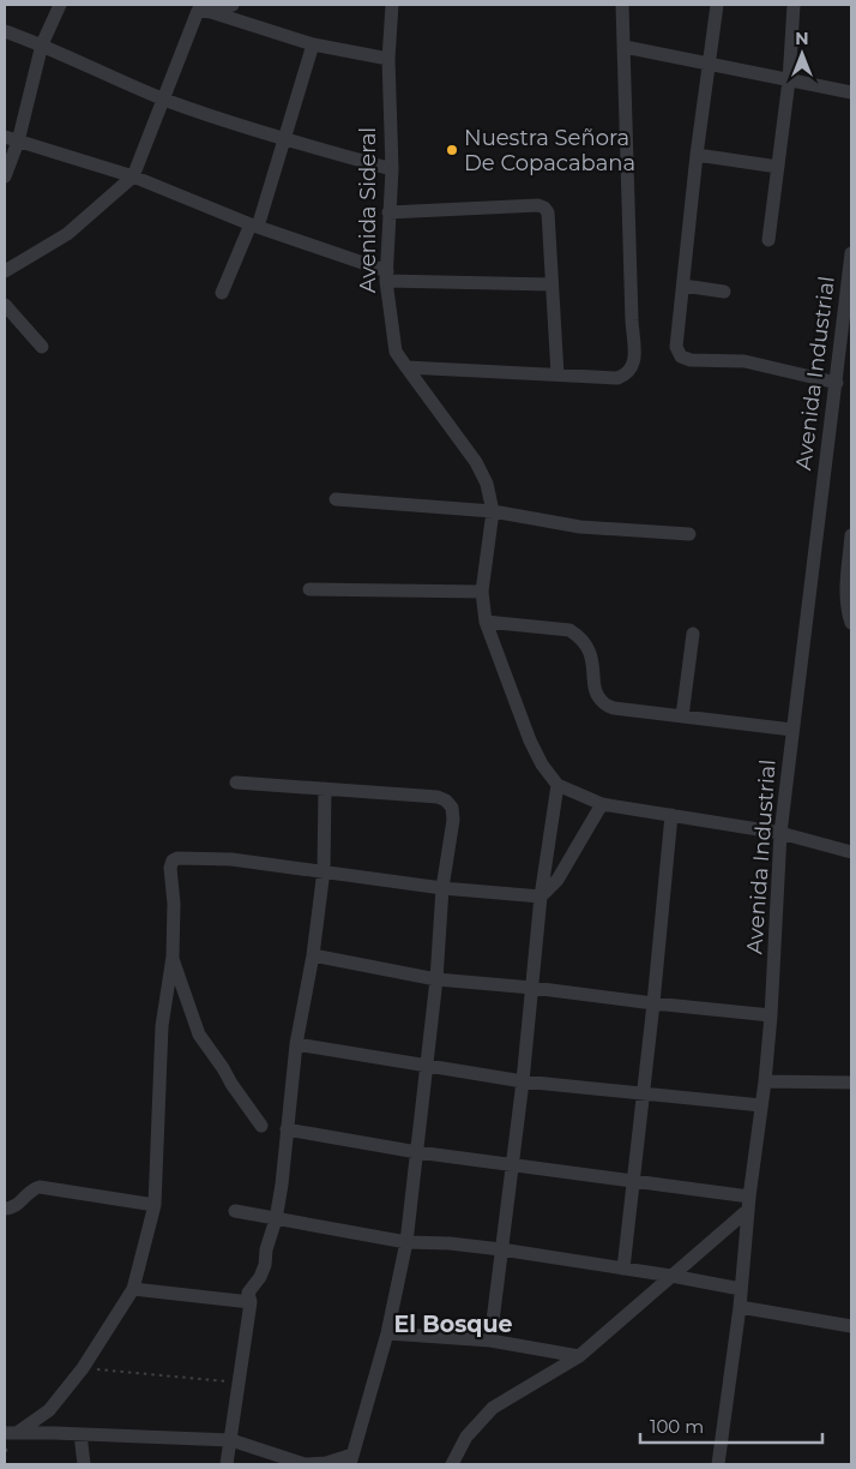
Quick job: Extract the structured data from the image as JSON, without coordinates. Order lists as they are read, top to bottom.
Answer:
{
  "streets": {
    "street": ["Avenida Sideral", "Avenida Industrial"]
  },
  "districts": ["El Bosque"],
  "places": ["Nuestra Señora De Copacabana"],
  "scale_bar": "100 m",
  "north": "top"
}
